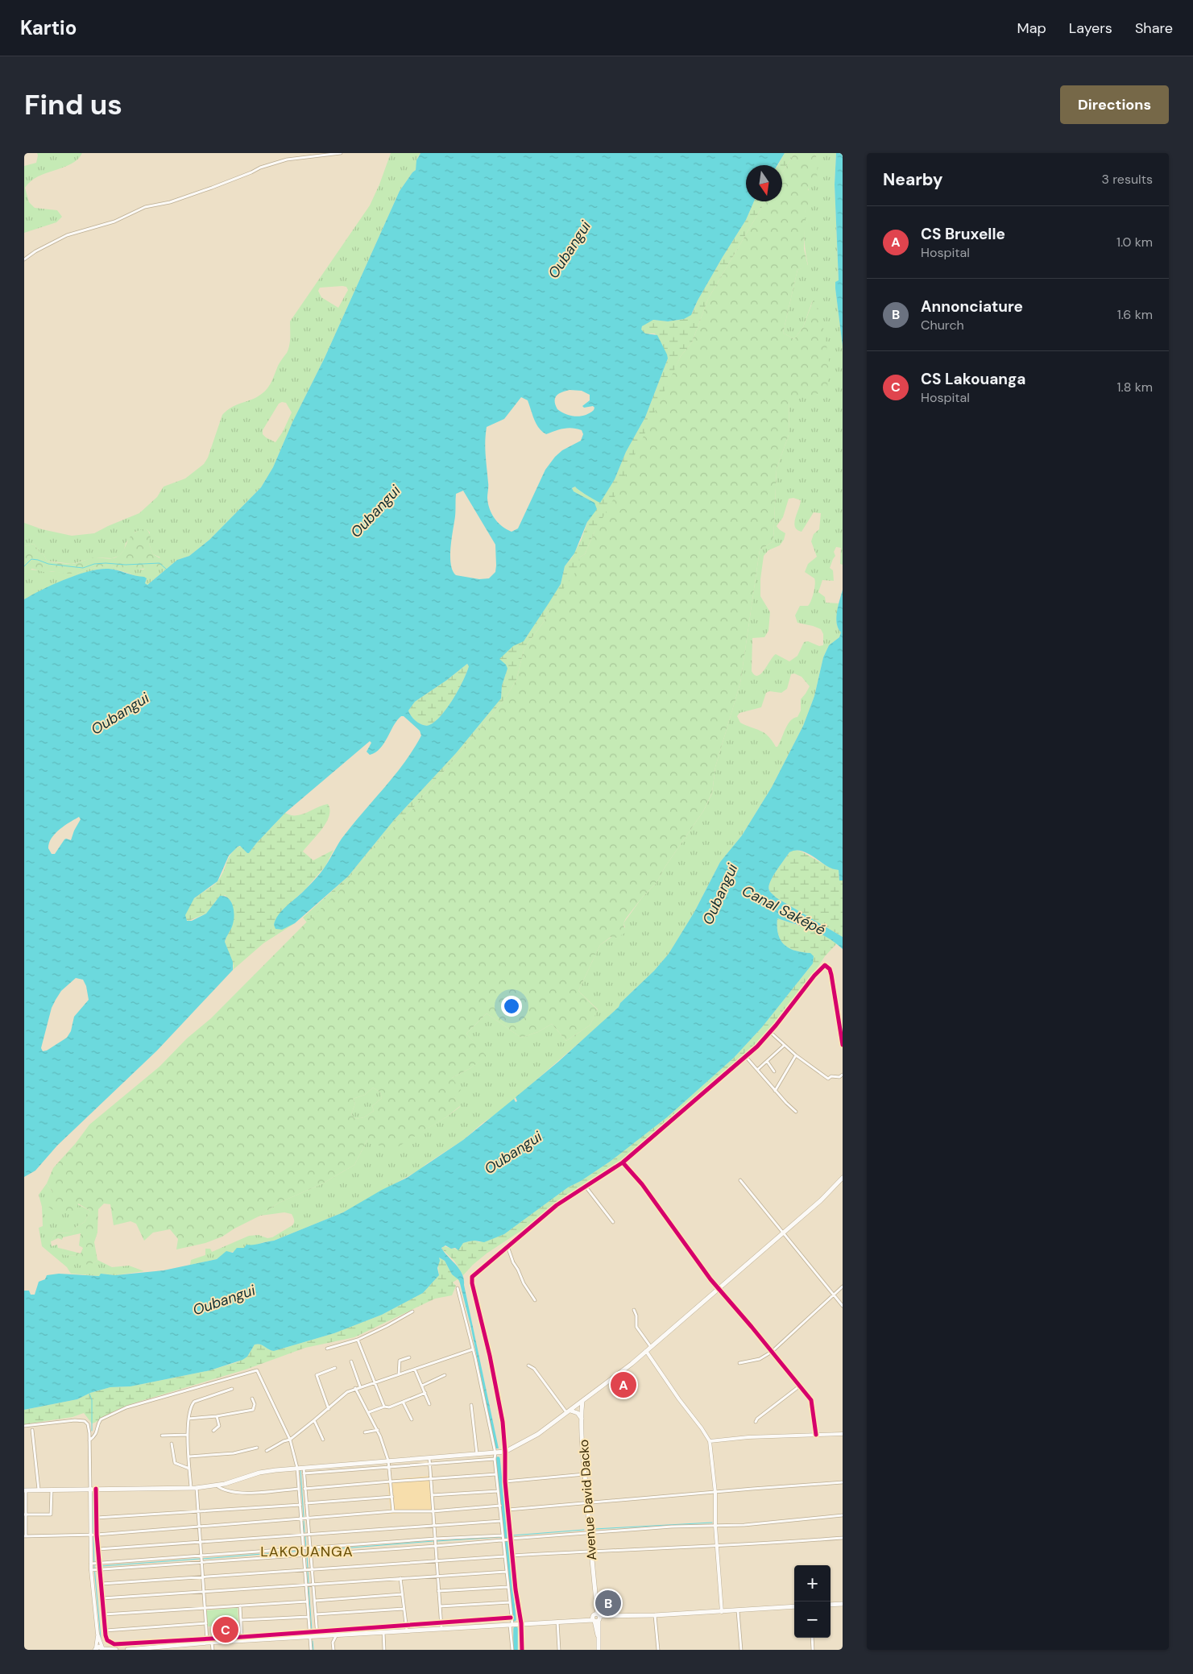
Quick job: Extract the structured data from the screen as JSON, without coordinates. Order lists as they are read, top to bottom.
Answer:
{
  "streets": {
    "main road": ["Avenue David Dacko"]
  },
  "districts": ["LAKOUANGA"],
  "water": ["Oubangui", "Canal Saképé"],
  "north": "bottom",
  "page": {
    "header": "Kartio",
    "nav": ["Map", "Layers", "Share"],
    "buttons": "Directions",
    "title": "Find us",
    "heading": ["Nearby", "3 results"],
    "list": [
      {
        "mark": "A",
        "name": "CS Bruxelle",
        "note": "Hospital",
        "value": "1.0 km"
      },
      {
        "mark": "B",
        "name": "Annonciature",
        "note": "Church",
        "value": "1.6 km"
      },
      {
        "mark": "C",
        "name": "CS Lakouanga",
        "note": "Hospital",
        "value": "1.8 km"
      }
    ],
    "pins": ["A", "B", "C"],
    "map_buttons": ["+", "−"]
  }
}
